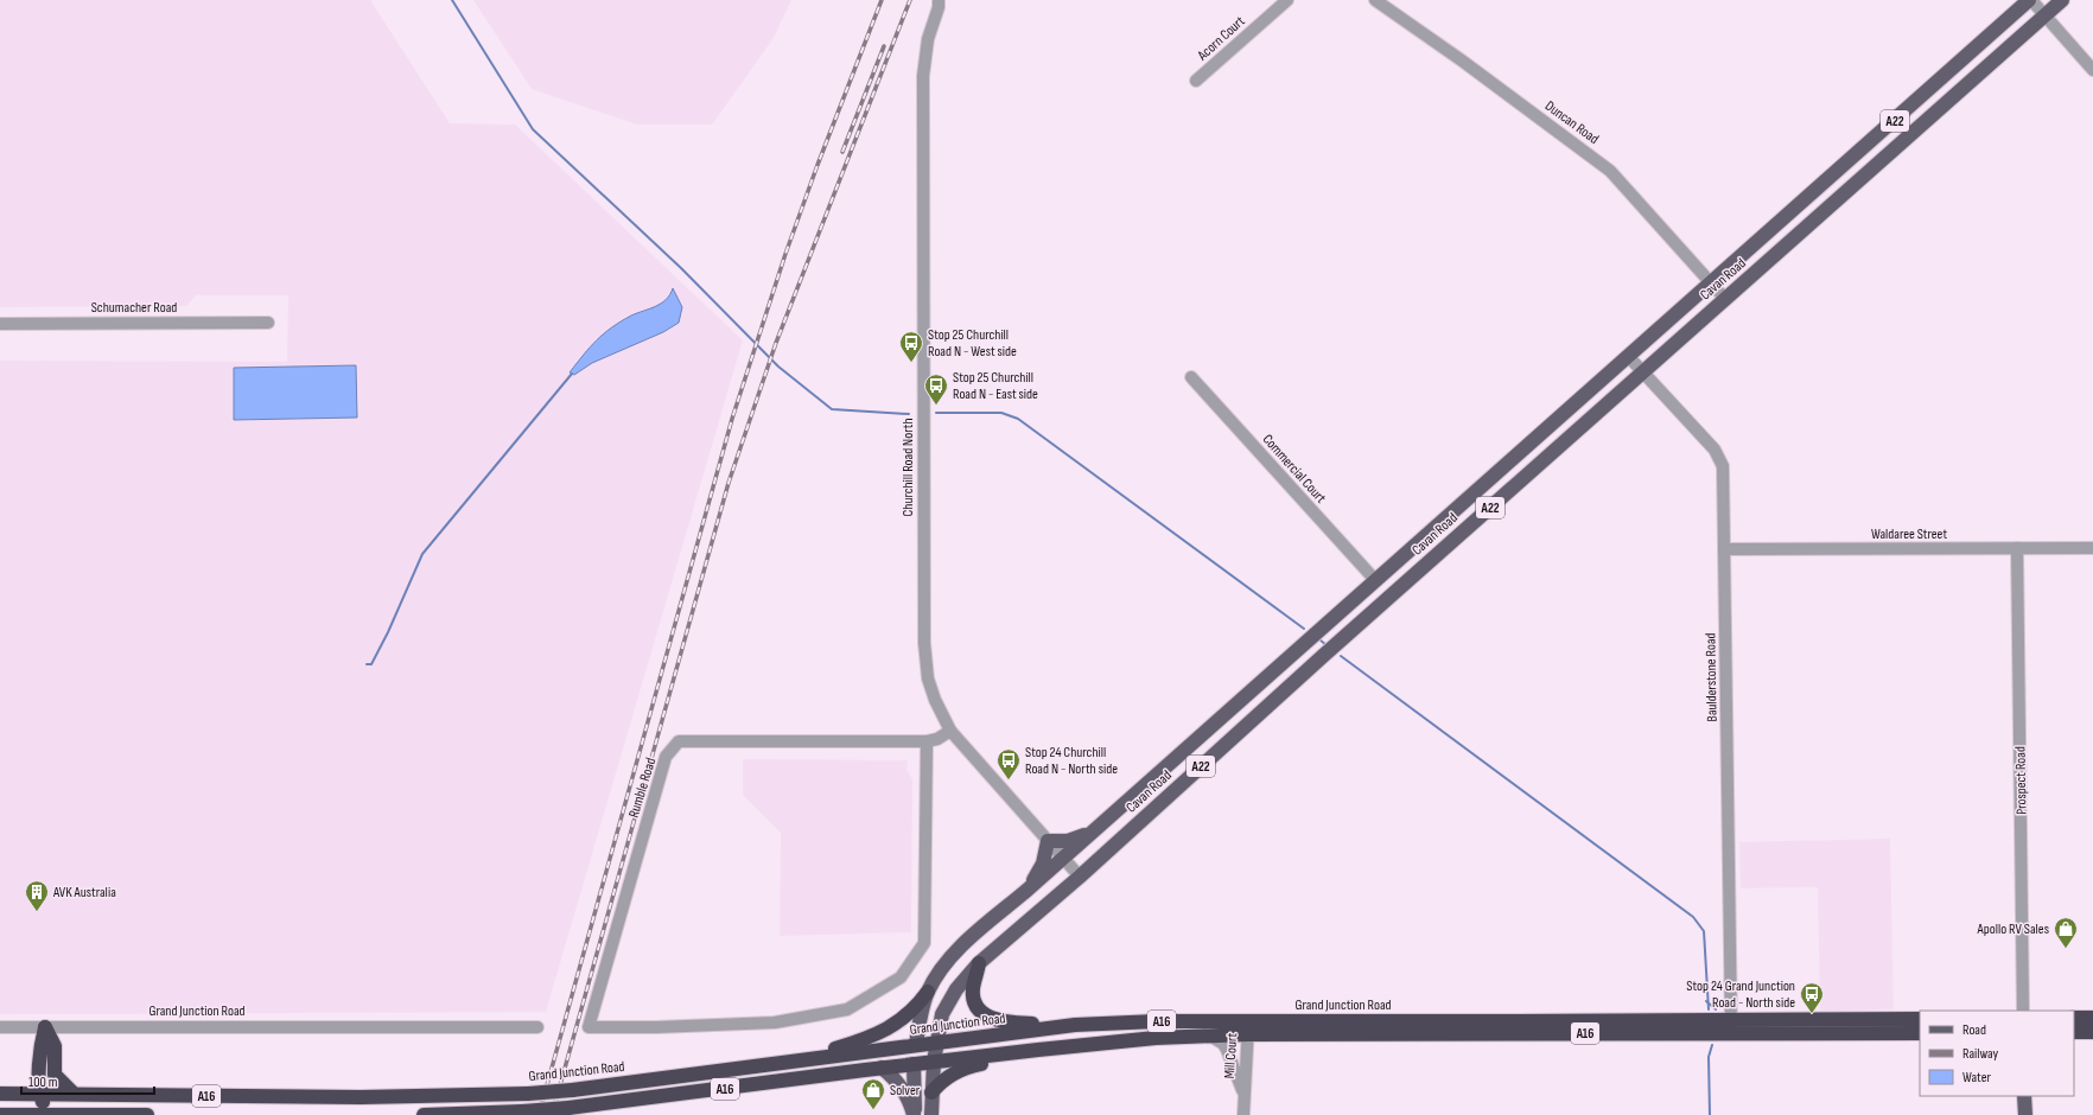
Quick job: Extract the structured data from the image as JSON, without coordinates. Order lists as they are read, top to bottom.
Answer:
{
  "streets": {
    "highway": [
      "A22",
      "Cavan Road",
      "Grand Junction Road",
      "A16"
    ],
    "street": [
      "Acorn Court",
      "Duncan Road",
      "Schumacher Road",
      "Churchill Road North",
      "Commercial Court",
      "Waldaree Street",
      "Baulderstone Road",
      "Prospect Road",
      "Rumble Road",
      "Mill Court"
    ]
  },
  "crossings": [
    ["A22", "Cavan Road"],
    ["A22", "Grand Junction Road"],
    ["Duncan Road", "Cavan Road"],
    ["Cavan Road", "Churchill Road North"],
    ["Cavan Road", "Commercial Court"],
    ["Cavan Road", "Baulderstone Road"],
    ["Cavan Road", "Grand Junction Road"],
    ["Churchill Road North", "Rumble Road"],
    ["Waldaree Street", "Baulderstone Road"],
    ["Waldaree Street", "Prospect Road"],
    ["Baulderstone Road", "Grand Junction Road"],
    ["Grand Junction Road", "Mill Court"]
  ],
  "places": {
    "bus stop": [
      "Stop 25 Churchill Road N - West side",
      "Stop 25 Churchill Road N - East side",
      "Stop 24 Churchill Road N - North side",
      "Stop 24 Grand Junction Road - North side"
    ],
    "building": ["AVK Australia"],
    "shop": ["Apollo RV Sales", "Solver"]
  },
  "legend": ["Road", "Railway", "Water"],
  "scale_bar": "100 m"
}
